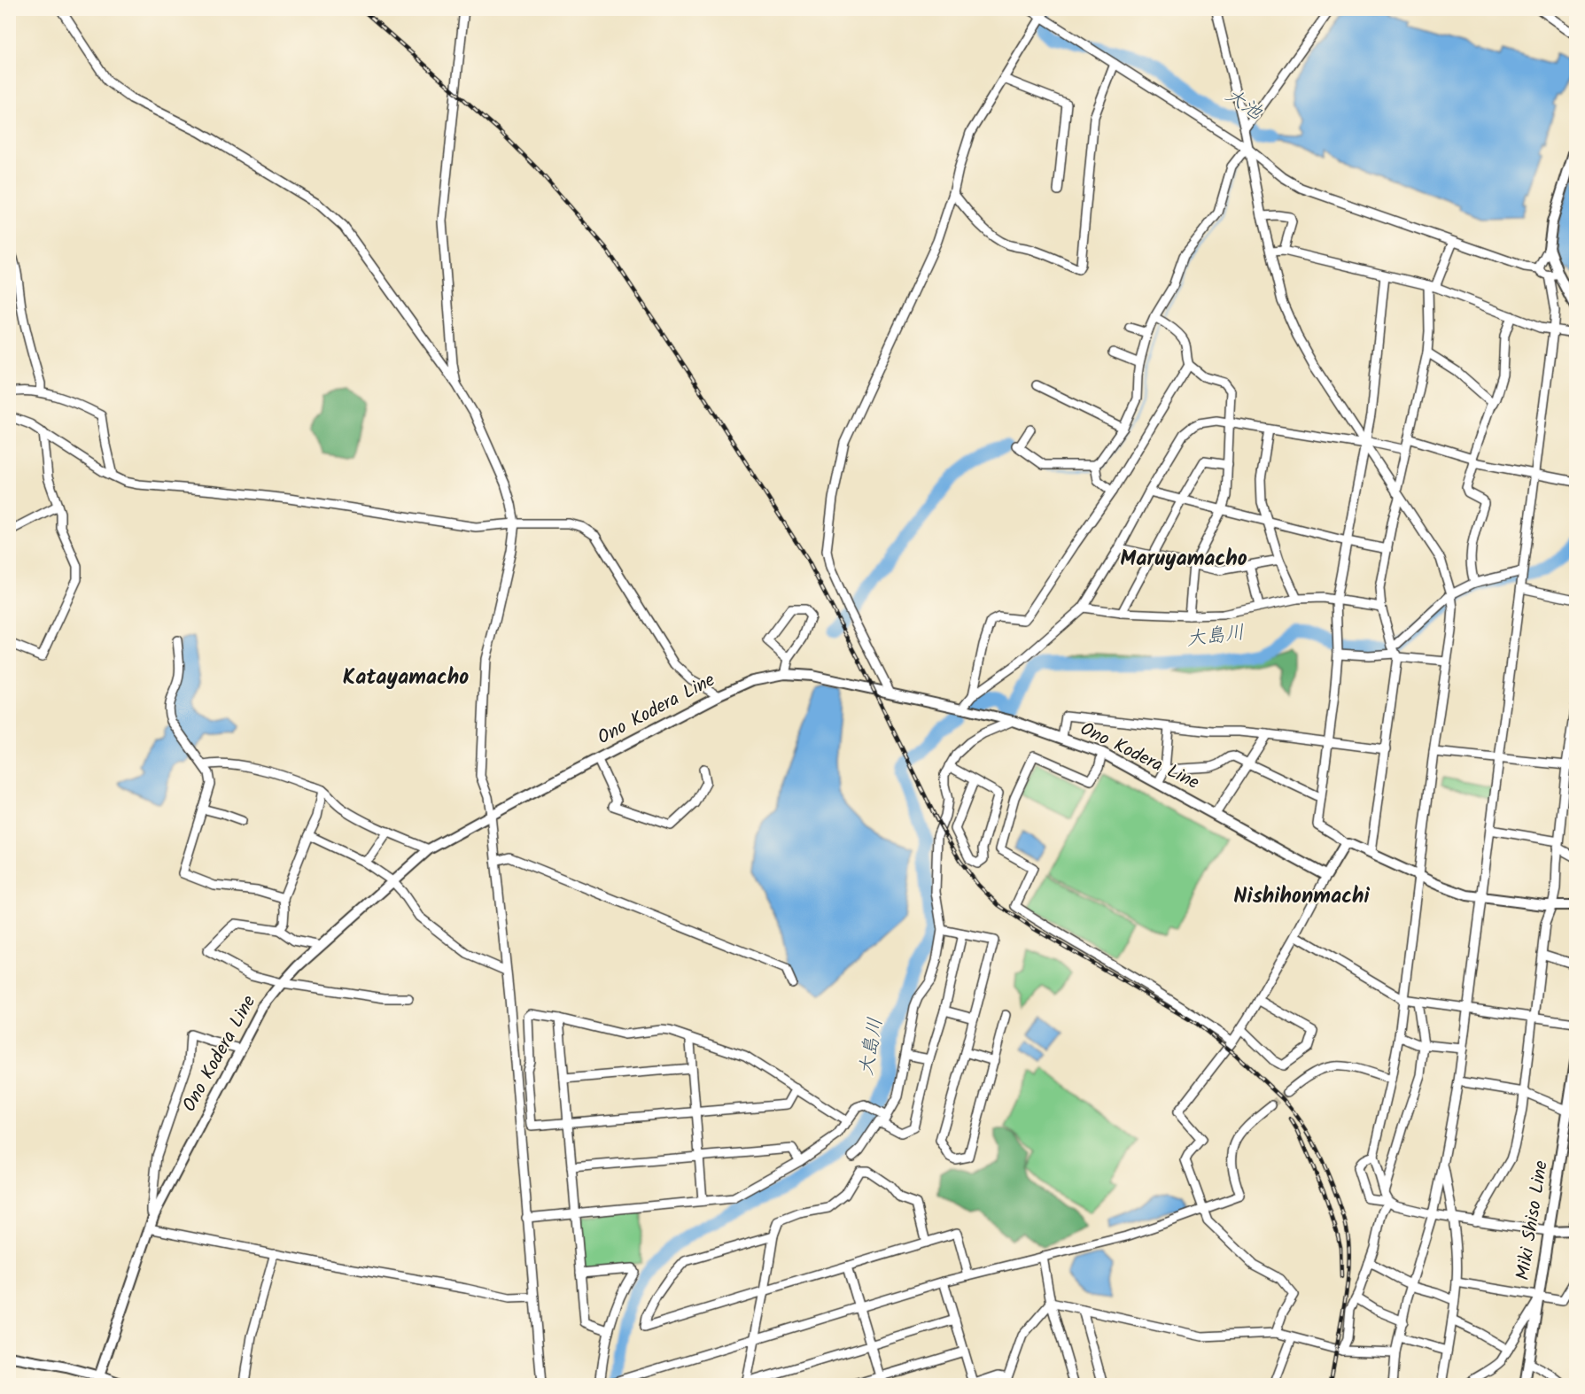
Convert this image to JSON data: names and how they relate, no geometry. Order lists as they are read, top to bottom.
{
  "streets": {
    "main road": ["Ono Kodera Line", "Miki Shiso Line"]
  },
  "districts": ["Maruyamacho", "Katayamacho", "Nishihonmachi"],
  "water": ["大池", "大島川"]
}
